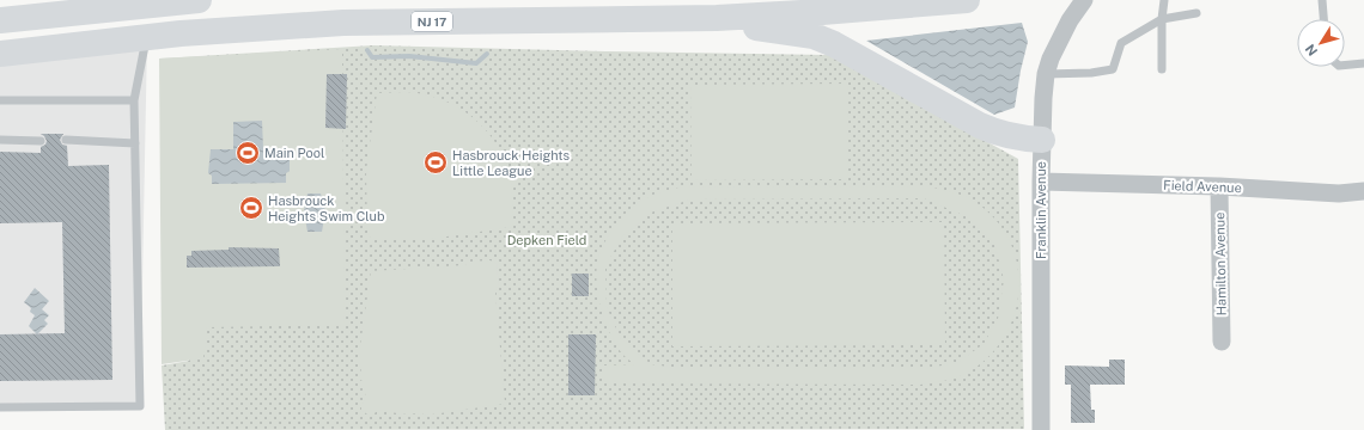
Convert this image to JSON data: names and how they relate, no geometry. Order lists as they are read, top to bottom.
{
  "streets": {
    "highway": ["NJ 17"],
    "street": ["Field Avenue", "Franklin Avenue", "Hamilton Avenue"]
  },
  "crossings": [
    ["Field Avenue", "Franklin Avenue"],
    ["Field Avenue", "Hamilton Avenue"]
  ],
  "parks": ["Depken Field"],
  "places": {
    "sports": ["Main Pool", "Hasbrouck Heights Little League", "Hasbrouck Heights Swim Club"]
  },
  "north": "bottom left"
}
